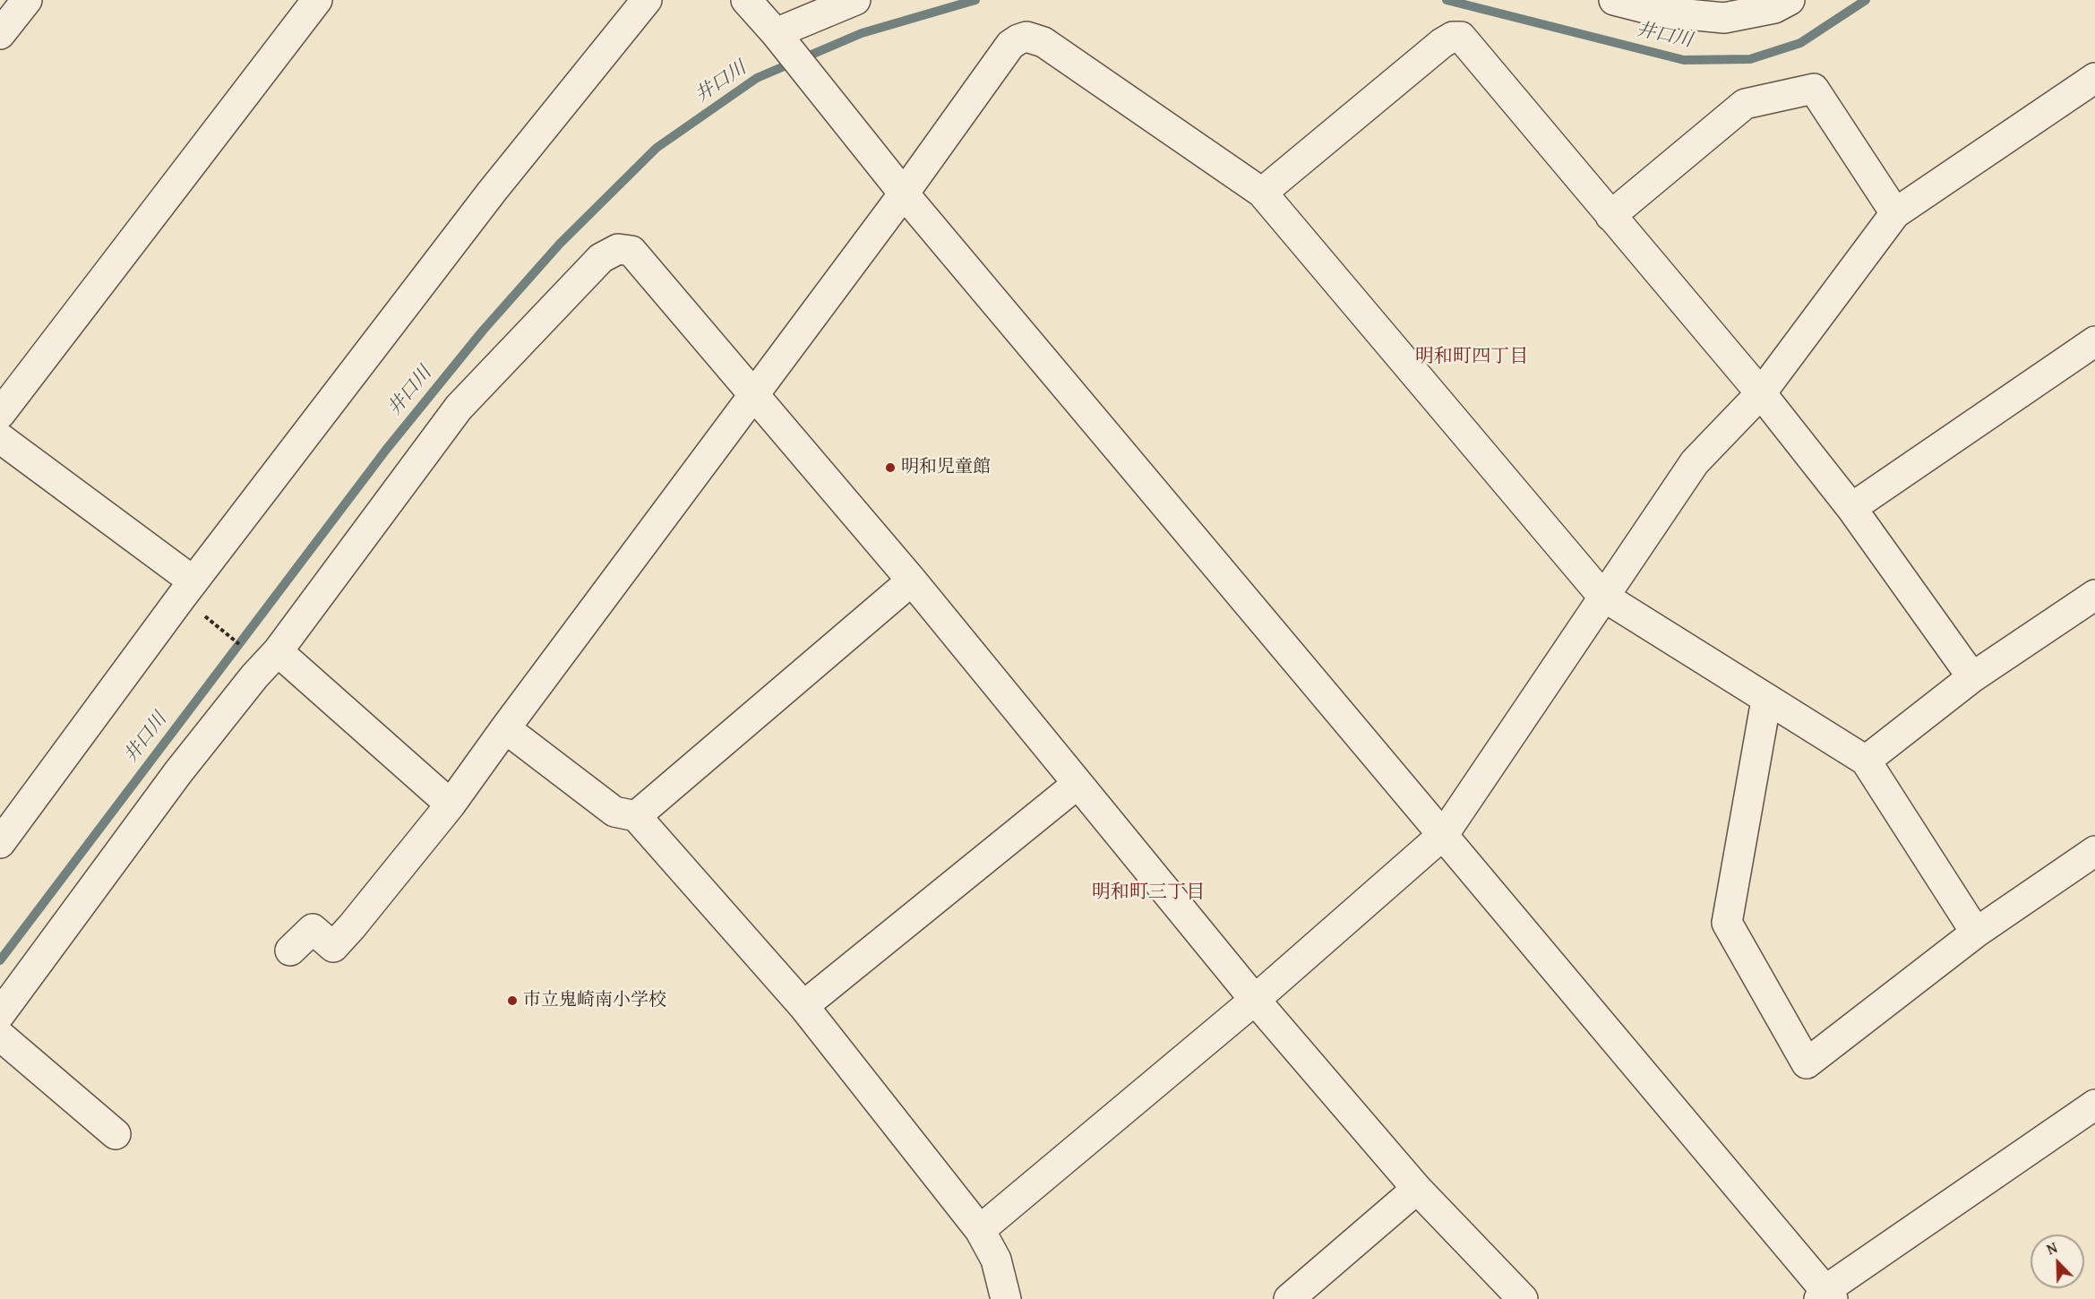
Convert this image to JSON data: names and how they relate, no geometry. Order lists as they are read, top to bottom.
{
  "districts": ["明和町四丁目", "明和町三丁目"],
  "water": ["井口川"],
  "places": ["明和児童館", "市立鬼崎南小学校"],
  "north": "top left"
}
